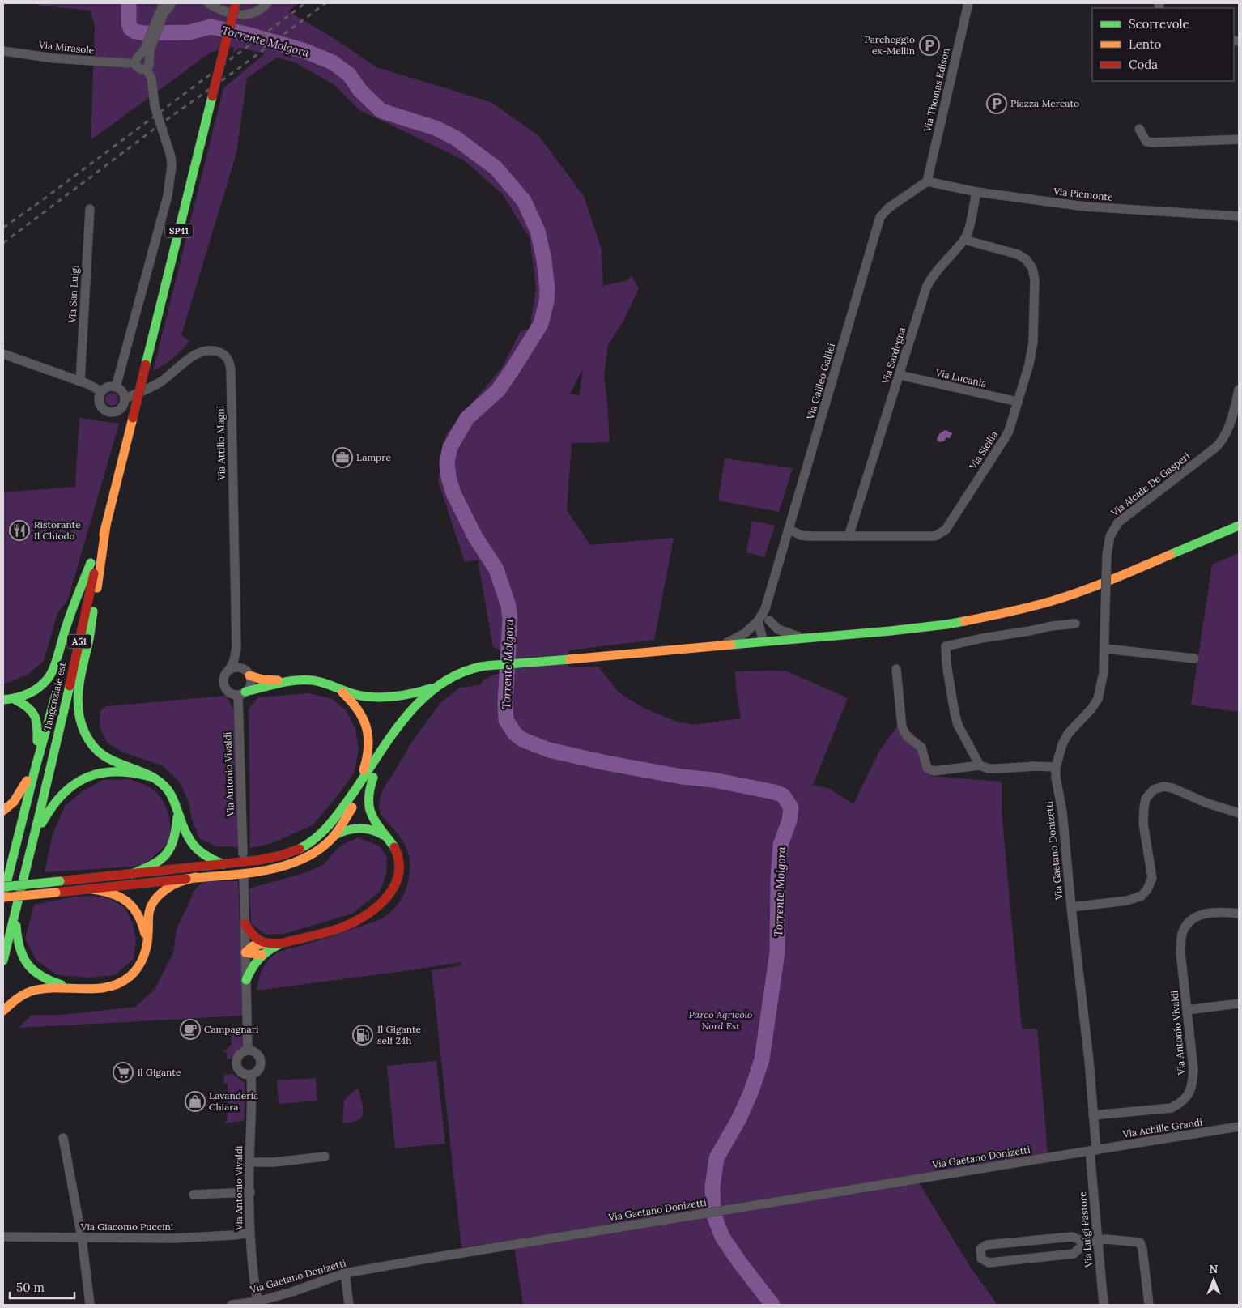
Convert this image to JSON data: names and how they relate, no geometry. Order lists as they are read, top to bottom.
{
  "streets": {
    "main road": ["SP41", "A51", "Tangenziale est"],
    "street": [
      "Via Mirasole",
      "Via Thomas Edison",
      "Via Piemonte",
      "Via San Luigi",
      "Via Sardegna",
      "Via Lucania",
      "Via Galileo Galilei",
      "Via Attilio Magni",
      "Via Sicilia",
      "Via Alcide De Gasperi",
      "Via Antonio Vivaldi",
      "Via Gaetano Donizetti",
      "Via Achille Grandi",
      "Via Giacomo Puccini",
      "Via Luigi Pastore"
    ]
  },
  "crossings": [
    ["Via Thomas Edison", "Via Piemonte"],
    ["Via Thomas Edison", "Via Galileo Galilei"],
    ["Via Piemonte", "Via Sardegna"],
    ["Via Piemonte", "Via Galileo Galilei"],
    ["SP41", "Tangenziale est"],
    ["Via Sardegna", "Via Lucania"],
    ["Via Sardegna", "Via Sicilia"],
    ["Via Lucania", "Via Sicilia"],
    ["Via Galileo Galilei", "Via Sicilia"],
    ["Via Attilio Magni", "Via Antonio Vivaldi"],
    ["Via Alcide De Gasperi", "Via Gaetano Donizetti"],
    ["Via Antonio Vivaldi", "Via Gaetano Donizetti"],
    ["Via Antonio Vivaldi", "Via Giacomo Puccini"],
    ["Via Gaetano Donizetti", "Via Achille Grandi"],
    ["Via Gaetano Donizetti", "Via Luigi Pastore"],
    ["Via Achille Grandi", "Via Luigi Pastore"]
  ],
  "water": ["Torrente Molgora"],
  "parks": ["Parco Agricolo Nord Est"],
  "places": {
    "parking": ["Parcheggio ex-Mellin", "Piazza Mercato"],
    "office": ["Lampre"],
    "restaurant": ["Ristorante Il Chiodo"],
    "cafe": ["Campagnari"],
    "fuel station": ["Il Gigante self 24h"],
    "supermarket": ["il Gigante"],
    "shop": ["Lavanderia Chiara"]
  },
  "legend": ["Scorrevole", "Lento", "Coda"],
  "scale_bar": "50 m",
  "north": "top"
}
